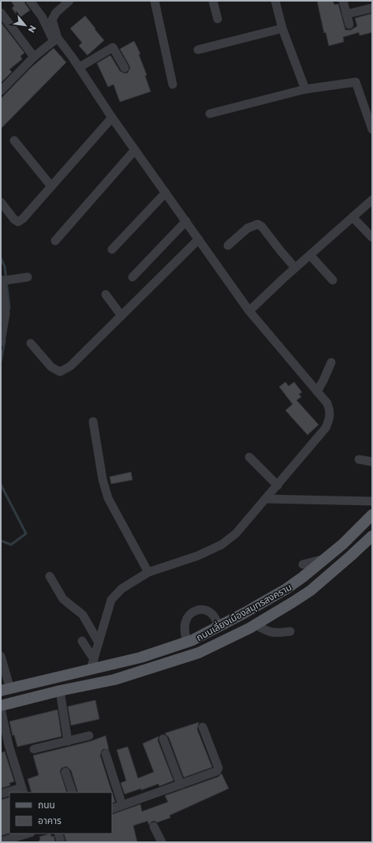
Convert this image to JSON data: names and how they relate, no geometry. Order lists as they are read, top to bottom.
{
  "streets": {
    "main road": ["ถนนเลี่ยงเมืองสมุทรสงคราม"]
  },
  "legend": ["ถนน", "อาคาร"],
  "north": "bottom right"
}
